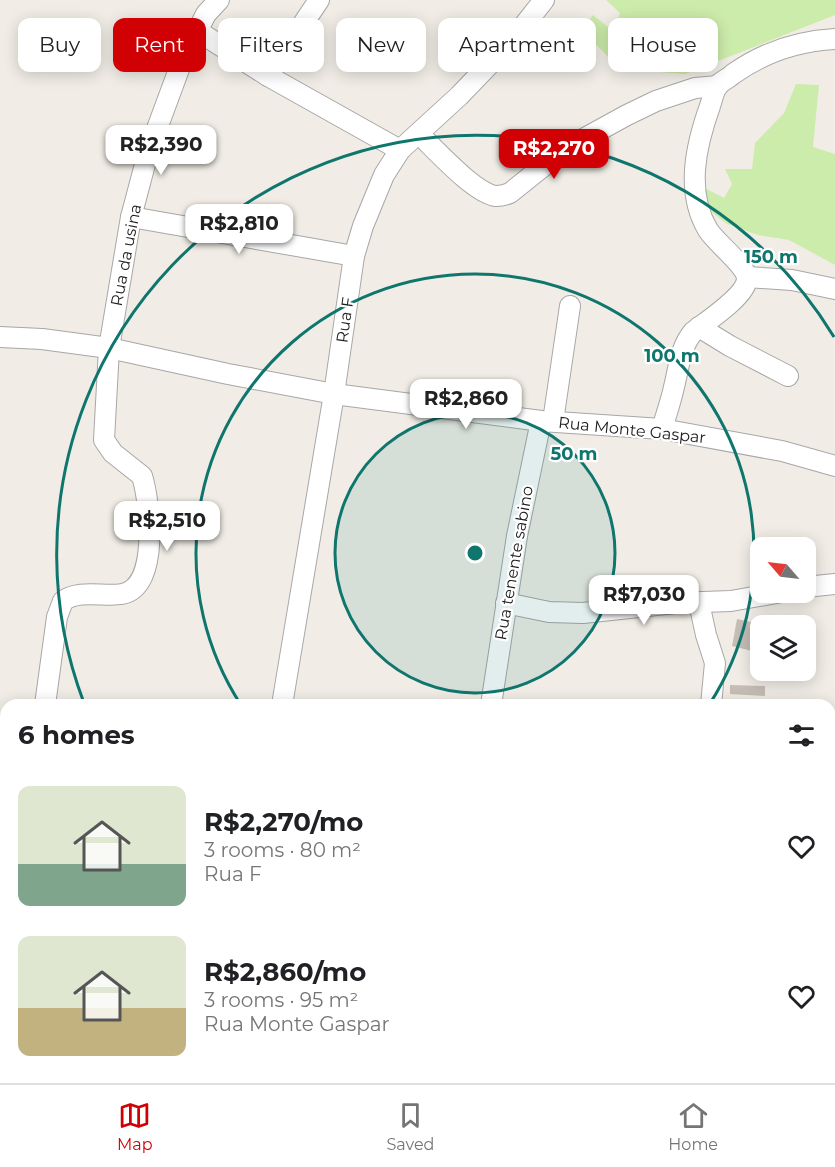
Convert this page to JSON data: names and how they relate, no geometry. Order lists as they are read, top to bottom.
{
  "streets": {
    "street": [
      "Rua da usina",
      "Rua F",
      "Rua Monte Gaspar",
      "Rua tenente sabino"
    ]
  },
  "crossings": [
    ["Rua da usina", "Rua Monte Gaspar"],
    ["Rua F", "Rua Monte Gaspar"],
    ["Rua Monte Gaspar", "Rua tenente sabino"]
  ],
  "north": "top left",
  "page": {
    "chip": [
      "Buy",
      "Rent",
      "Filters",
      "New",
      "Apartment",
      "House"
    ],
    "price": [
      "R$2,390",
      "R$2,270",
      "R$2,810",
      "R$2,860",
      "R$2,510",
      "R$7,030"
    ],
    "heading": "6 homes",
    "list": [
      {
        "name": "R$2,270/mo",
        "note": "3 rooms · 80 m² · Rua F"
      },
      {
        "name": "R$2,860/mo",
        "note": "3 rooms · 95 m² · Rua Monte Gaspar"
      }
    ],
    "tabs": ["Map", "Saved", "Home"]
  },
  "rings": ["150 m", "100 m", "50 m"]
}
